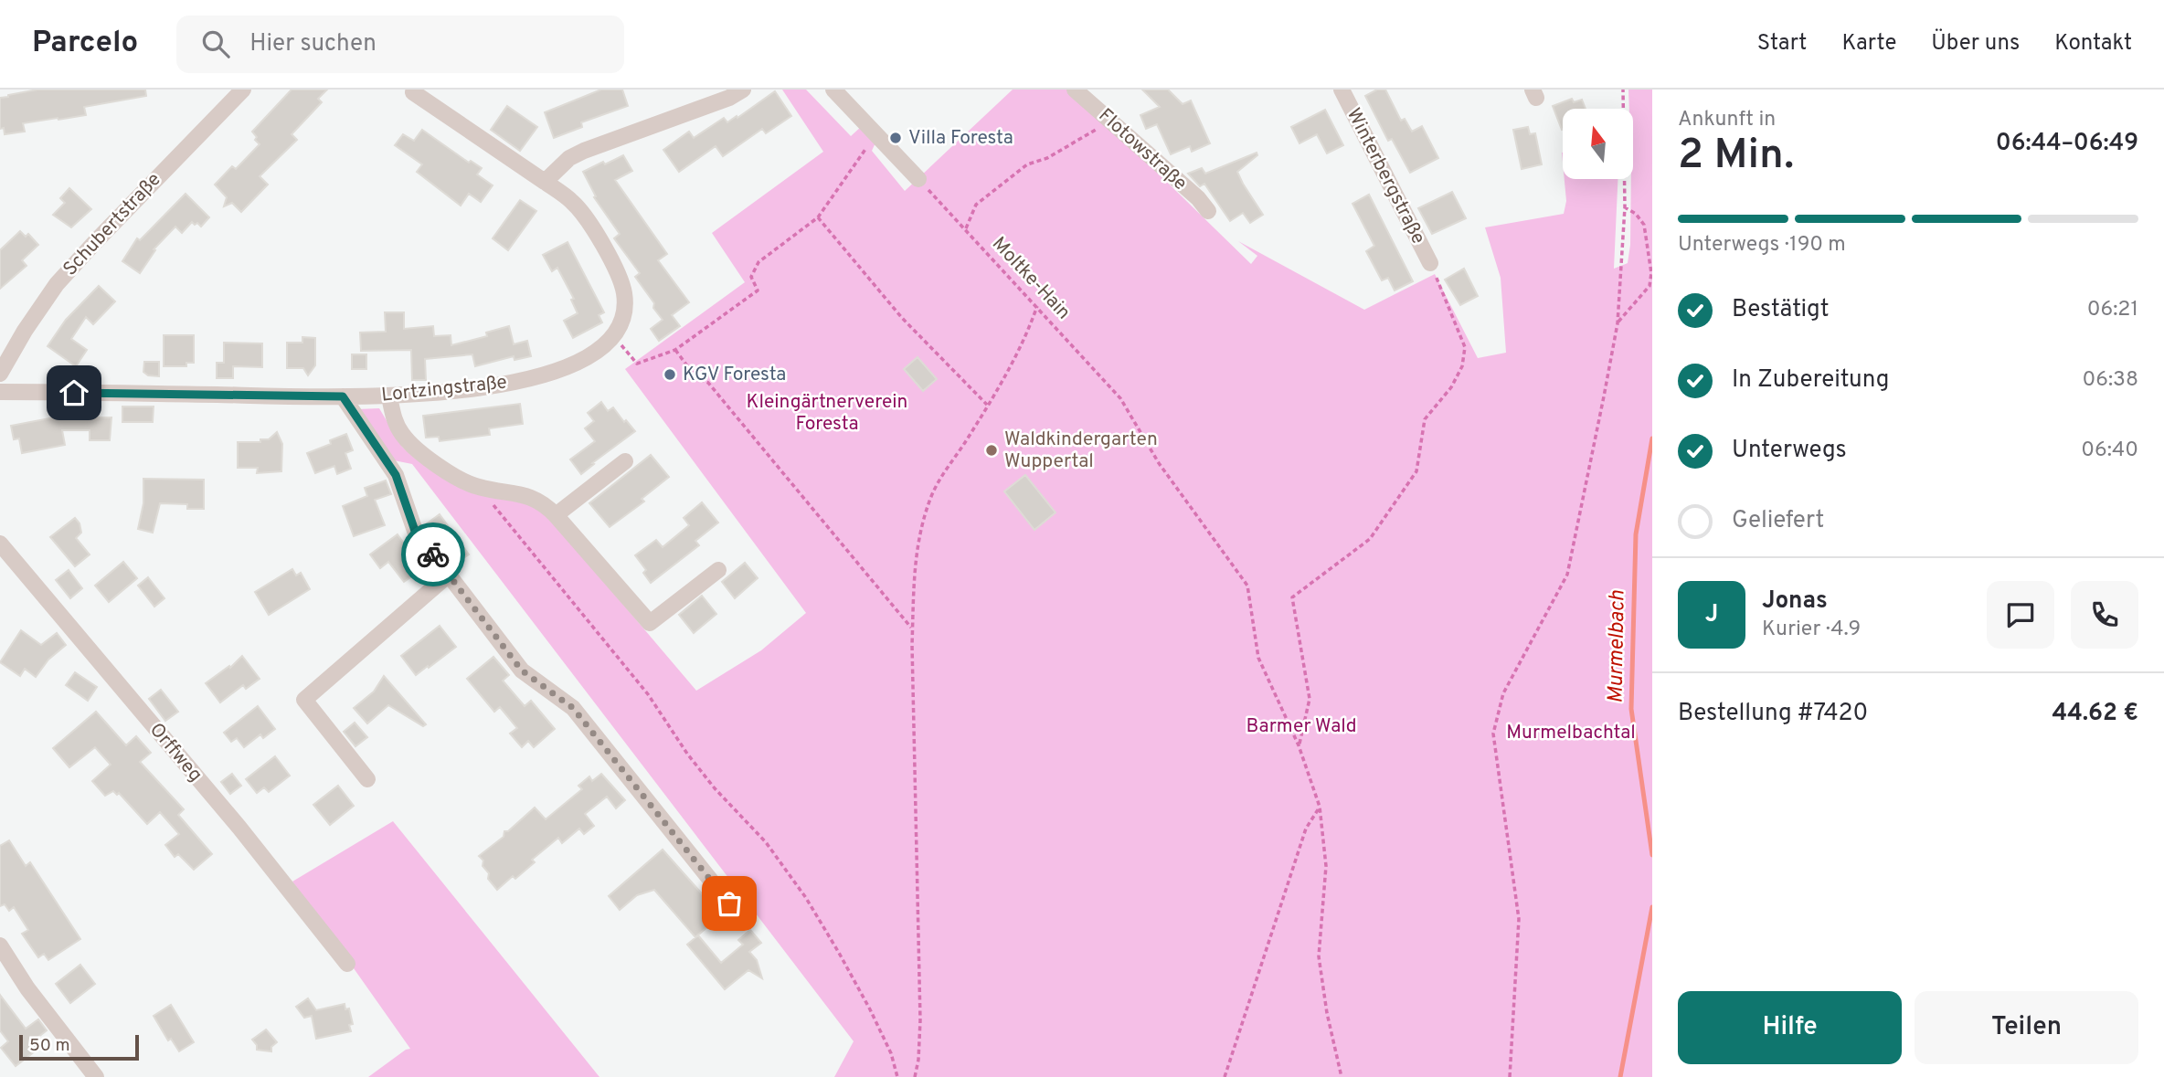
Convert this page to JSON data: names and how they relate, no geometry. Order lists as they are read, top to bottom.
{
  "streets": {
    "street": [
      "Flotowstraße",
      "Winterbergstraße",
      "Schubertstraße",
      "Lortzingstraße",
      "Orffweg"
    ],
    "path": ["Moltke-Hain"]
  },
  "water": ["Murmelbach"],
  "parks": ["Kleingärtnerverein Foresta", "Barmer Wald", "Murmelbachtal"],
  "places": ["Villa Foresta", "KGV Foresta", "Waldkindergarten Wuppertal"],
  "scale_bar": "50 m",
  "north": "top",
  "page": {
    "header": "Parcelo",
    "search": "Hier suchen",
    "nav": [
      "Start",
      "Karte",
      "Über uns",
      "Kontakt"
    ],
    "heading": ["2 Min.", "Ankunft in", "06:44–06:49"],
    "panel": [
      "Jonas",
      "Kurier · 4.9",
      "Bestellung #7420",
      "44.62 €"
    ],
    "bar": "Unterwegs · 190 m",
    "list": [
      ["Bestätigt", "06:21"],
      ["In Zubereitung", "06:38"],
      ["Unterwegs", "06:40"],
      "Geliefert"
    ],
    "round": "J",
    "buttons": ["Hilfe", "Teilen"],
    "scale": "50 m"
  }
}
